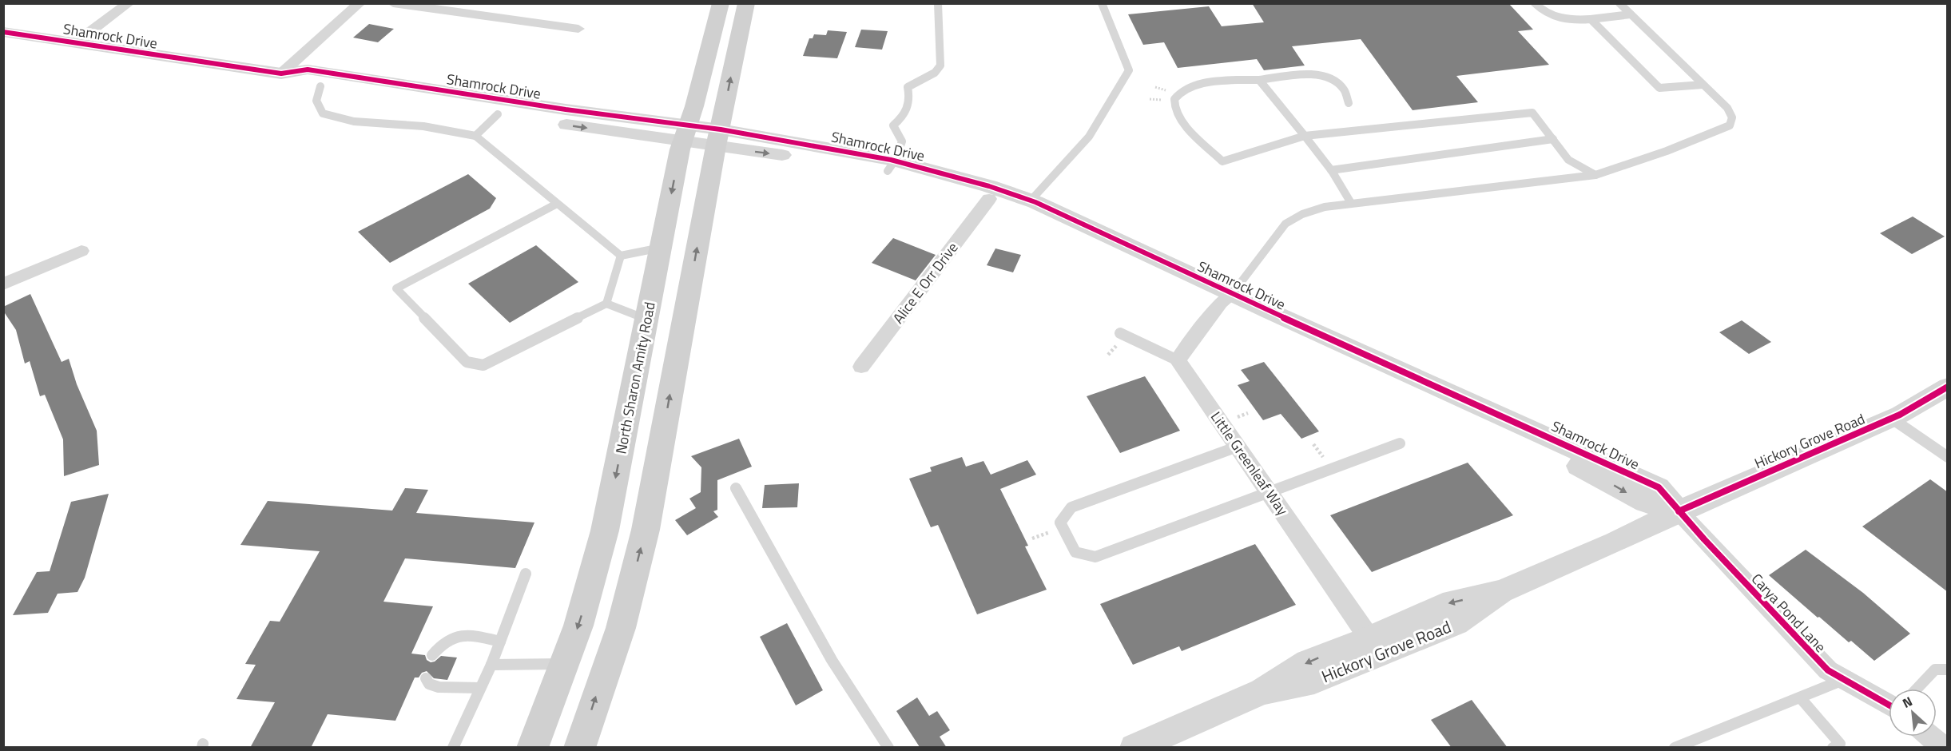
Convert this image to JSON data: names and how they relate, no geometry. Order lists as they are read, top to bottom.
{
  "streets": {
    "main road": ["North Sharon Amity Road"],
    "street": [
      "Shamrock Drive",
      "Alice E Orr Drive",
      "Hickory Grove Road",
      "Little Greenleaf Way",
      "Carya Pond Lane"
    ]
  },
  "crossings": [
    ["Shamrock Drive", "Alice E Orr Drive"],
    ["Shamrock Drive", "North Sharon Amity Road"],
    ["Shamrock Drive", "Hickory Grove Road"],
    ["Shamrock Drive", "Carya Pond Lane"],
    ["Hickory Grove Road", "Little Greenleaf Way"],
    ["Hickory Grove Road", "Carya Pond Lane"]
  ],
  "north": "top left"
}
